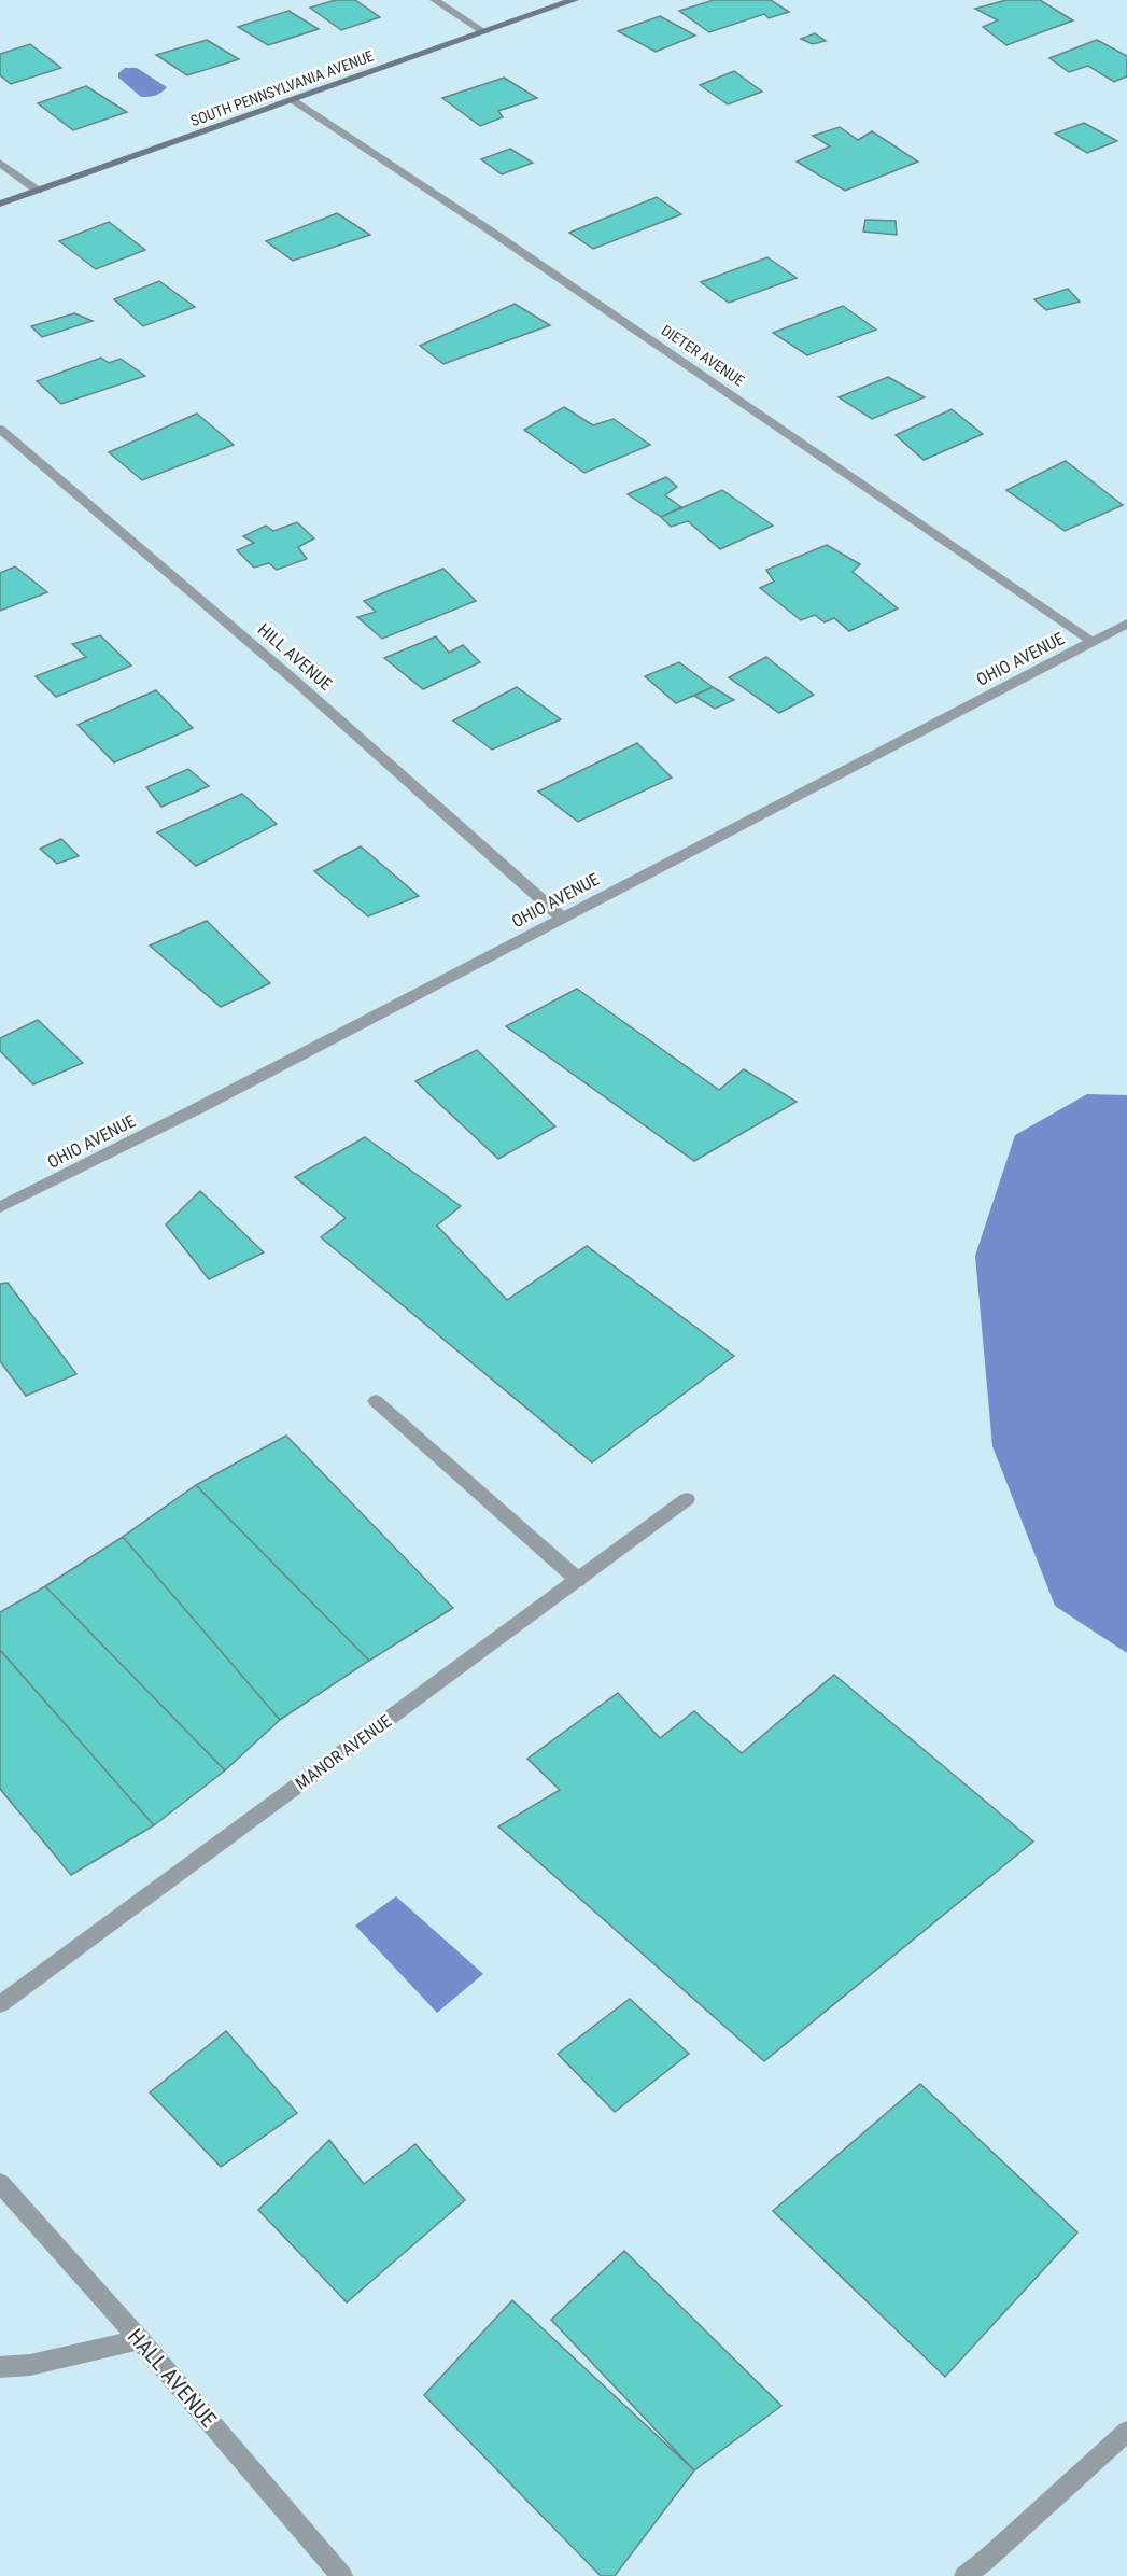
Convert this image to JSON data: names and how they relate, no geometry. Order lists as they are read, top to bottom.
{
  "streets": {
    "main road": ["SOUTH PENNSYLVANIA AVENUE"],
    "street": [
      "DIETER AVENUE",
      "HILL AVENUE",
      "OHIO AVENUE",
      "MANOR AVENUE",
      "HALL AVENUE"
    ]
  },
  "crossings": [
    ["SOUTH PENNSYLVANIA AVENUE", "DIETER AVENUE"],
    ["DIETER AVENUE", "OHIO AVENUE"],
    ["HILL AVENUE", "OHIO AVENUE"]
  ]
}
